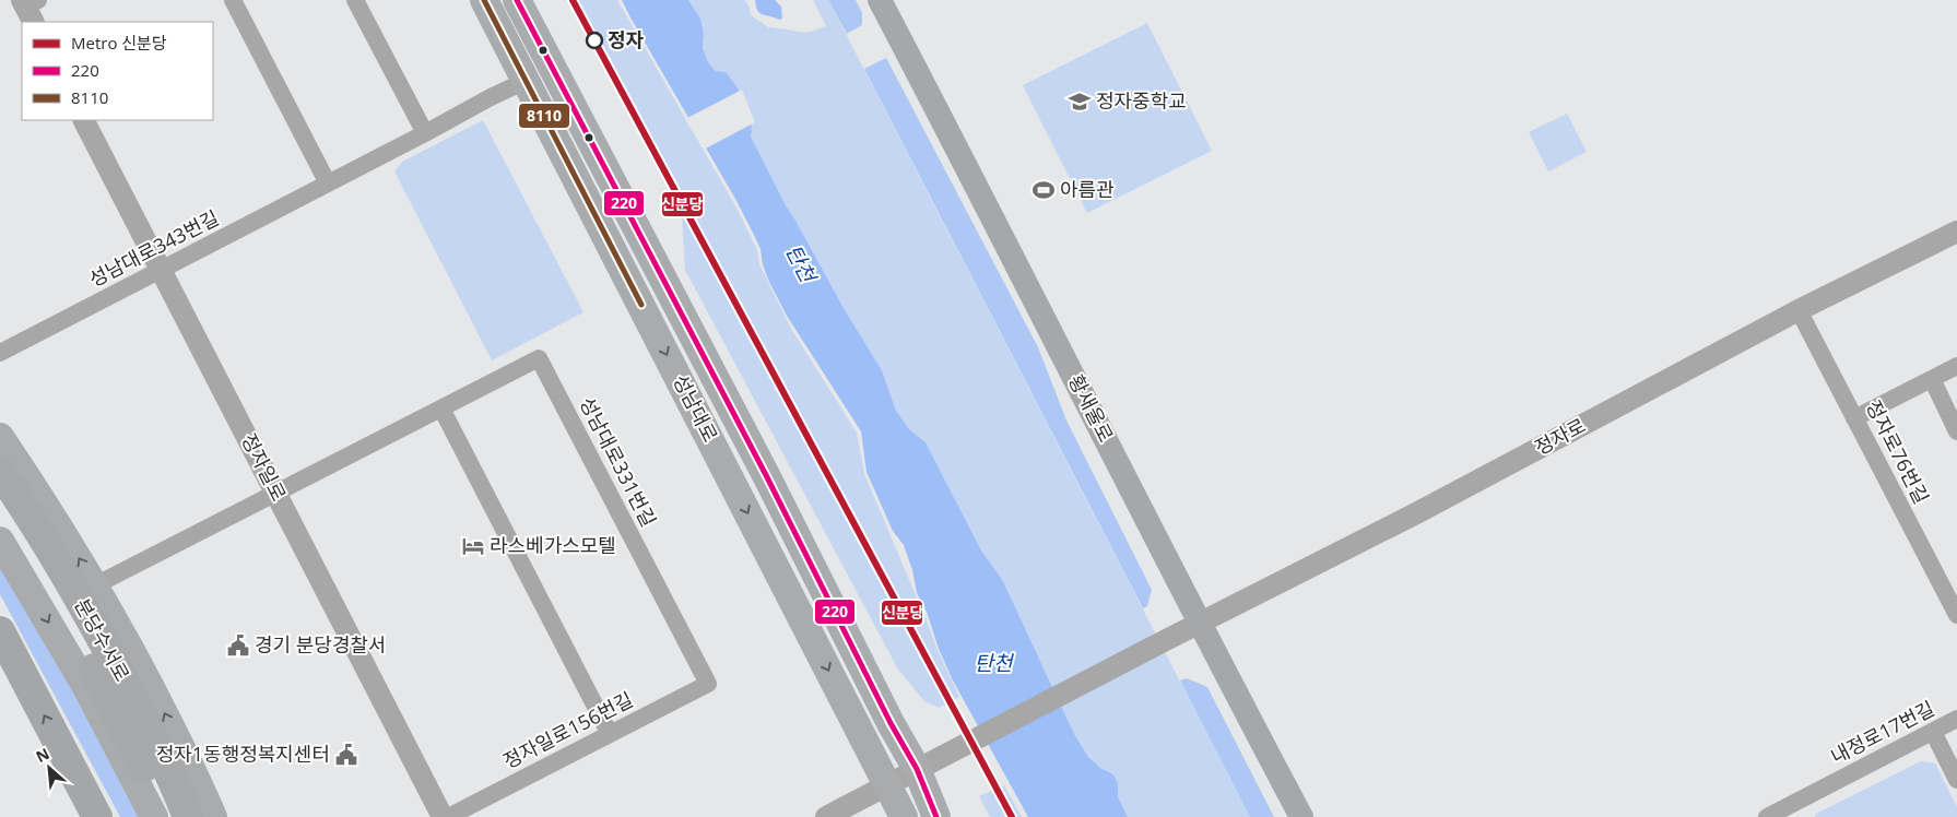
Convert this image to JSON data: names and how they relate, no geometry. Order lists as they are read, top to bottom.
{
  "streets": {
    "highway": ["분당수서로"],
    "main road": ["성남대로", "황새울로"],
    "street": [
      "성남대로343번길",
      "정자로",
      "정자로76번길",
      "성남대로331번길",
      "정자일로",
      "정자일로156번길",
      "내정로17번길"
    ]
  },
  "crossings": [
    ["성남대로343번길", "성남대로"],
    ["성남대로343번길", "정자일로"],
    ["성남대로", "정자로"],
    ["황새울로", "정자로"],
    ["정자로", "정자로76번길"],
    ["성남대로331번길", "정자일로"],
    ["성남대로331번길", "정자일로156번길"]
  ],
  "water": ["탄천"],
  "places": {
    "other": ["정자"],
    "school or university": ["정자중학교"],
    "sports": ["아름관"],
    "hotel": ["라스베가스모텔"],
    "public building": ["경기 분당경찰서", "정자1동행정복지센터"]
  },
  "lines": ["metro line 신분당", "transit line 220", "transit line 8110"],
  "legend": ["Metro 신분당", "220", "8110"],
  "north": "top left"
}
